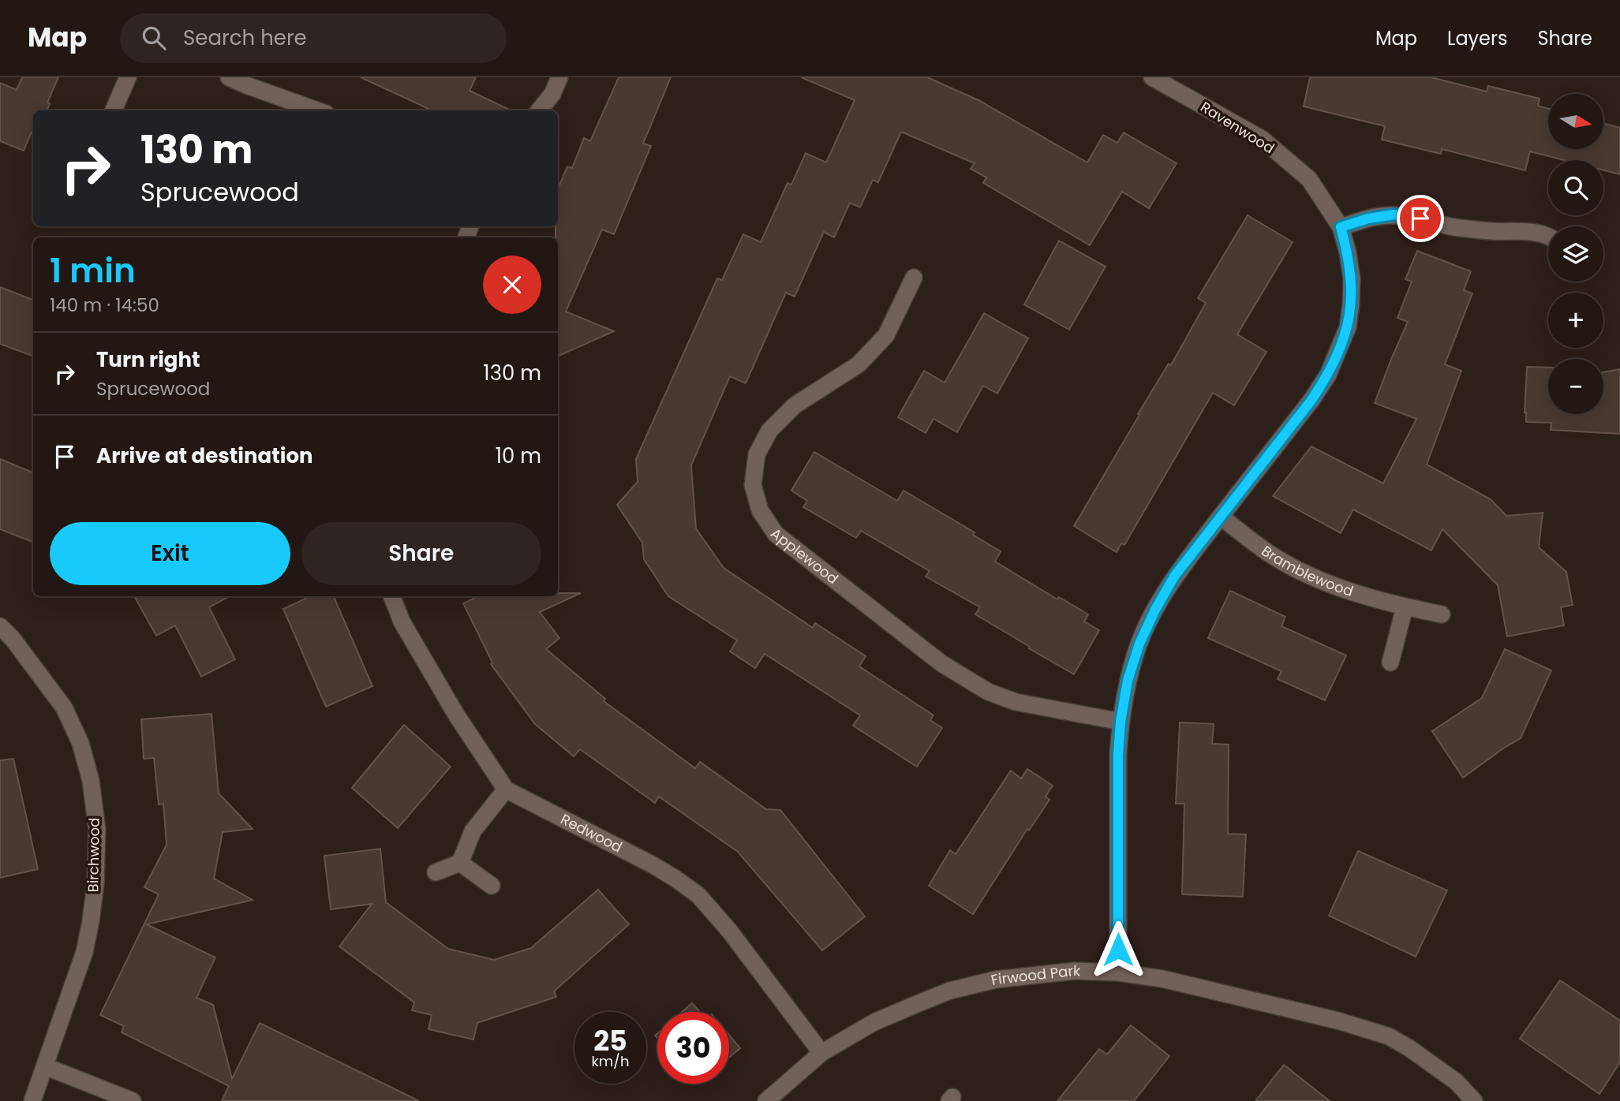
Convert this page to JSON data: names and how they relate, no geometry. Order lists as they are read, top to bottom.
{
  "streets": {
    "street": [
      "Ravenwood",
      "Applewood",
      "Bramblewood",
      "Redwood",
      "Birchwood",
      "Firwood Park"
    ]
  },
  "crossings": [
    ["Ravenwood", "Applewood"],
    ["Ravenwood", "Bramblewood"],
    ["Ravenwood", "Firwood Park"],
    ["Redwood", "Firwood Park"]
  ],
  "north": "right",
  "page": {
    "header": "Map",
    "search": "Search here",
    "nav": ["Map", "Layers", "Share"],
    "map_buttons": ["+", "−"],
    "turn": ["130 m", "Sprucewood"],
    "heading": ["1 min", "140 m · 14:50"],
    "list": [
      {
        "name": "Turn right",
        "note": "Sprucewood",
        "value": "130 m"
      },
      {
        "name": "Arrive at destination",
        "value": "10 m"
      }
    ],
    "buttons": ["Exit", "Share"],
    "speed": "25 km/h",
    "limit": "30"
  }
}
